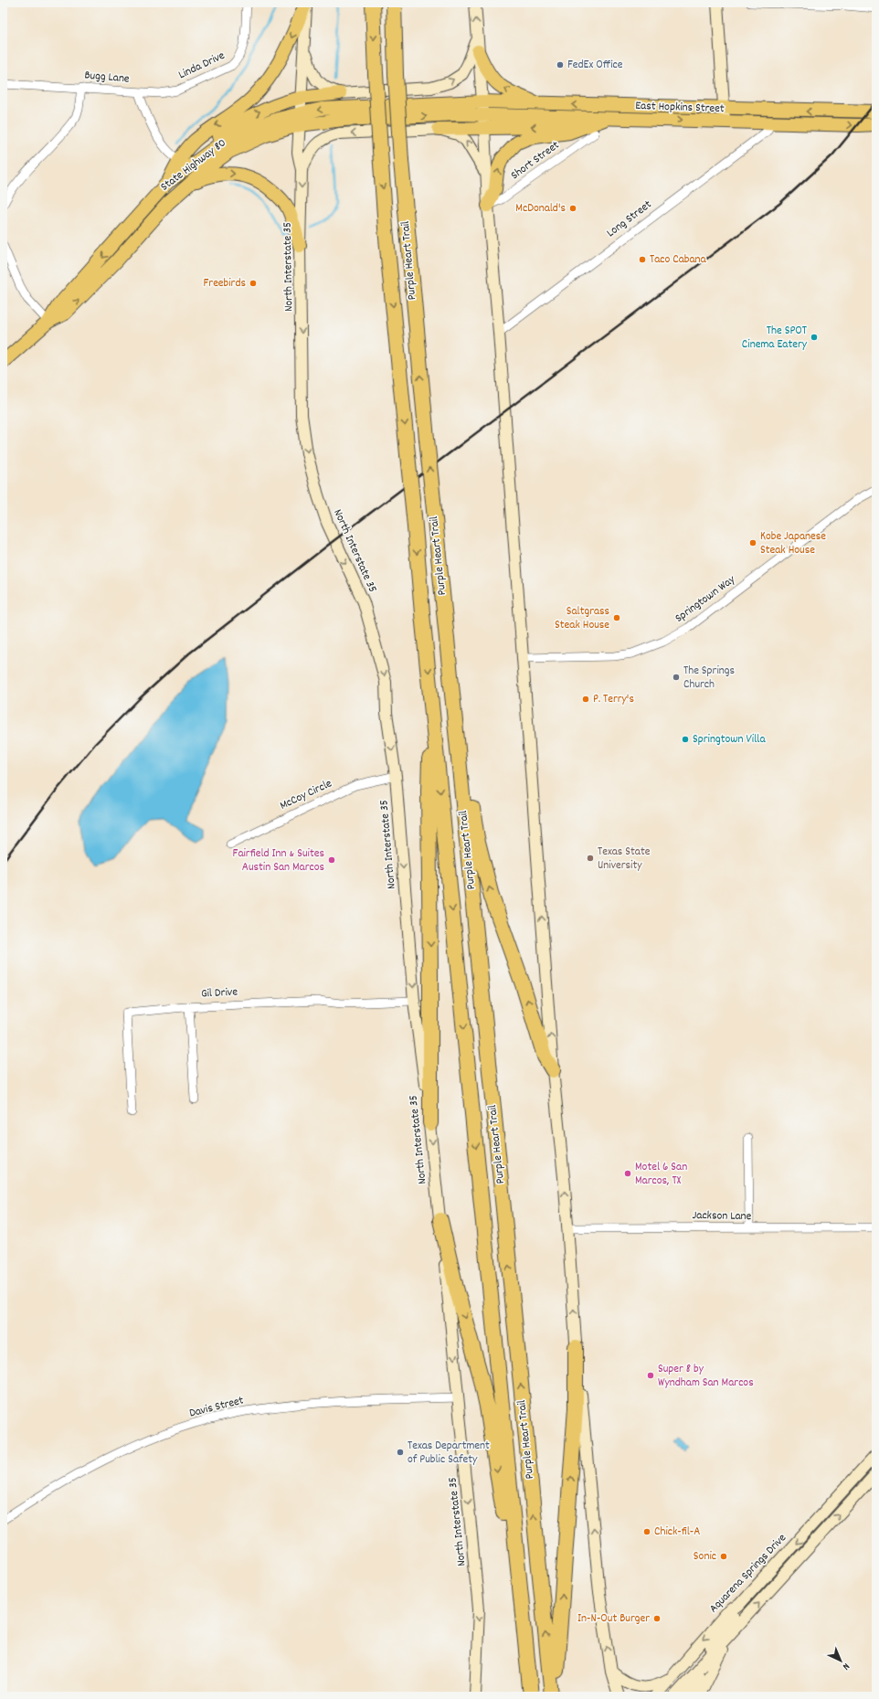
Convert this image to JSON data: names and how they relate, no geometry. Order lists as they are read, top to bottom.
{
  "streets": {
    "highway": ["Purple Heart Trail"],
    "main road": [
      "East Hopkins Street",
      "State Highway 80",
      "North Interstate 35",
      "Aquarena Springs Drive"
    ],
    "street": [
      "Linda Drive",
      "Bugg Lane",
      "Short Street",
      "Long Street",
      "Springtown Way",
      "McCoy Circle",
      "Gil Drive",
      "Jackson Lane",
      "Davis Street"
    ]
  },
  "crossings": [
    ["Linda Drive", "Bugg Lane"],
    ["Bugg Lane", "State Highway 80"],
    ["East Hopkins Street", "State Highway 80"],
    ["East Hopkins Street", "Long Street"],
    ["State Highway 80", "North Interstate 35"],
    ["North Interstate 35", "McCoy Circle"],
    ["North Interstate 35", "Gil Drive"],
    ["North Interstate 35", "Davis Street"]
  ],
  "one_way": ["North Interstate 35"],
  "places": [
    "FedEx Office",
    "McDonald's",
    "Taco Cabana",
    "Freebirds",
    "The SPOT Cinema Eatery",
    "Kobe Japanese Steak House",
    "Saltgrass Steak House",
    "The Springs Church",
    "P. Terry's",
    "Springtown Villa",
    "Texas State University",
    "Fairfield Inn & Suites Austin San Marcos",
    "Motel 6 San Marcos, TX",
    "Super 8 by Wyndham San Marcos",
    "Texas Department of Public Safety",
    "Chick-fil-A",
    "Sonic",
    "In-N-Out Burger"
  ],
  "north": "bottom right"
}
